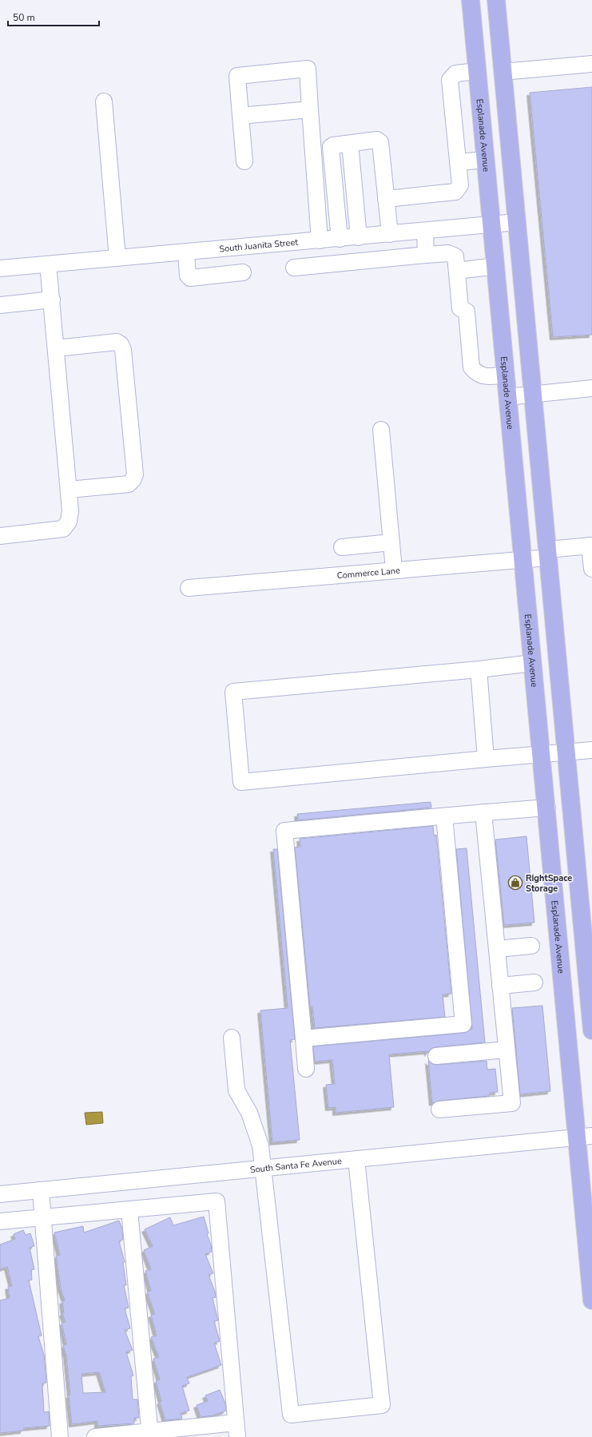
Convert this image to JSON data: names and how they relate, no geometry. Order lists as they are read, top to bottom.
{
  "streets": {
    "main road": ["Esplanade Avenue"],
    "street": ["South Juanita Street", "Commerce Lane", "South Santa Fe Avenue"]
  },
  "crossings": [
    ["Esplanade Avenue", "South Juanita Street"],
    ["Esplanade Avenue", "Commerce Lane"],
    ["Esplanade Avenue", "South Santa Fe Avenue"]
  ],
  "places": {
    "shop": ["RightSpace Storage"]
  },
  "scale_bar": "50 m"
}
